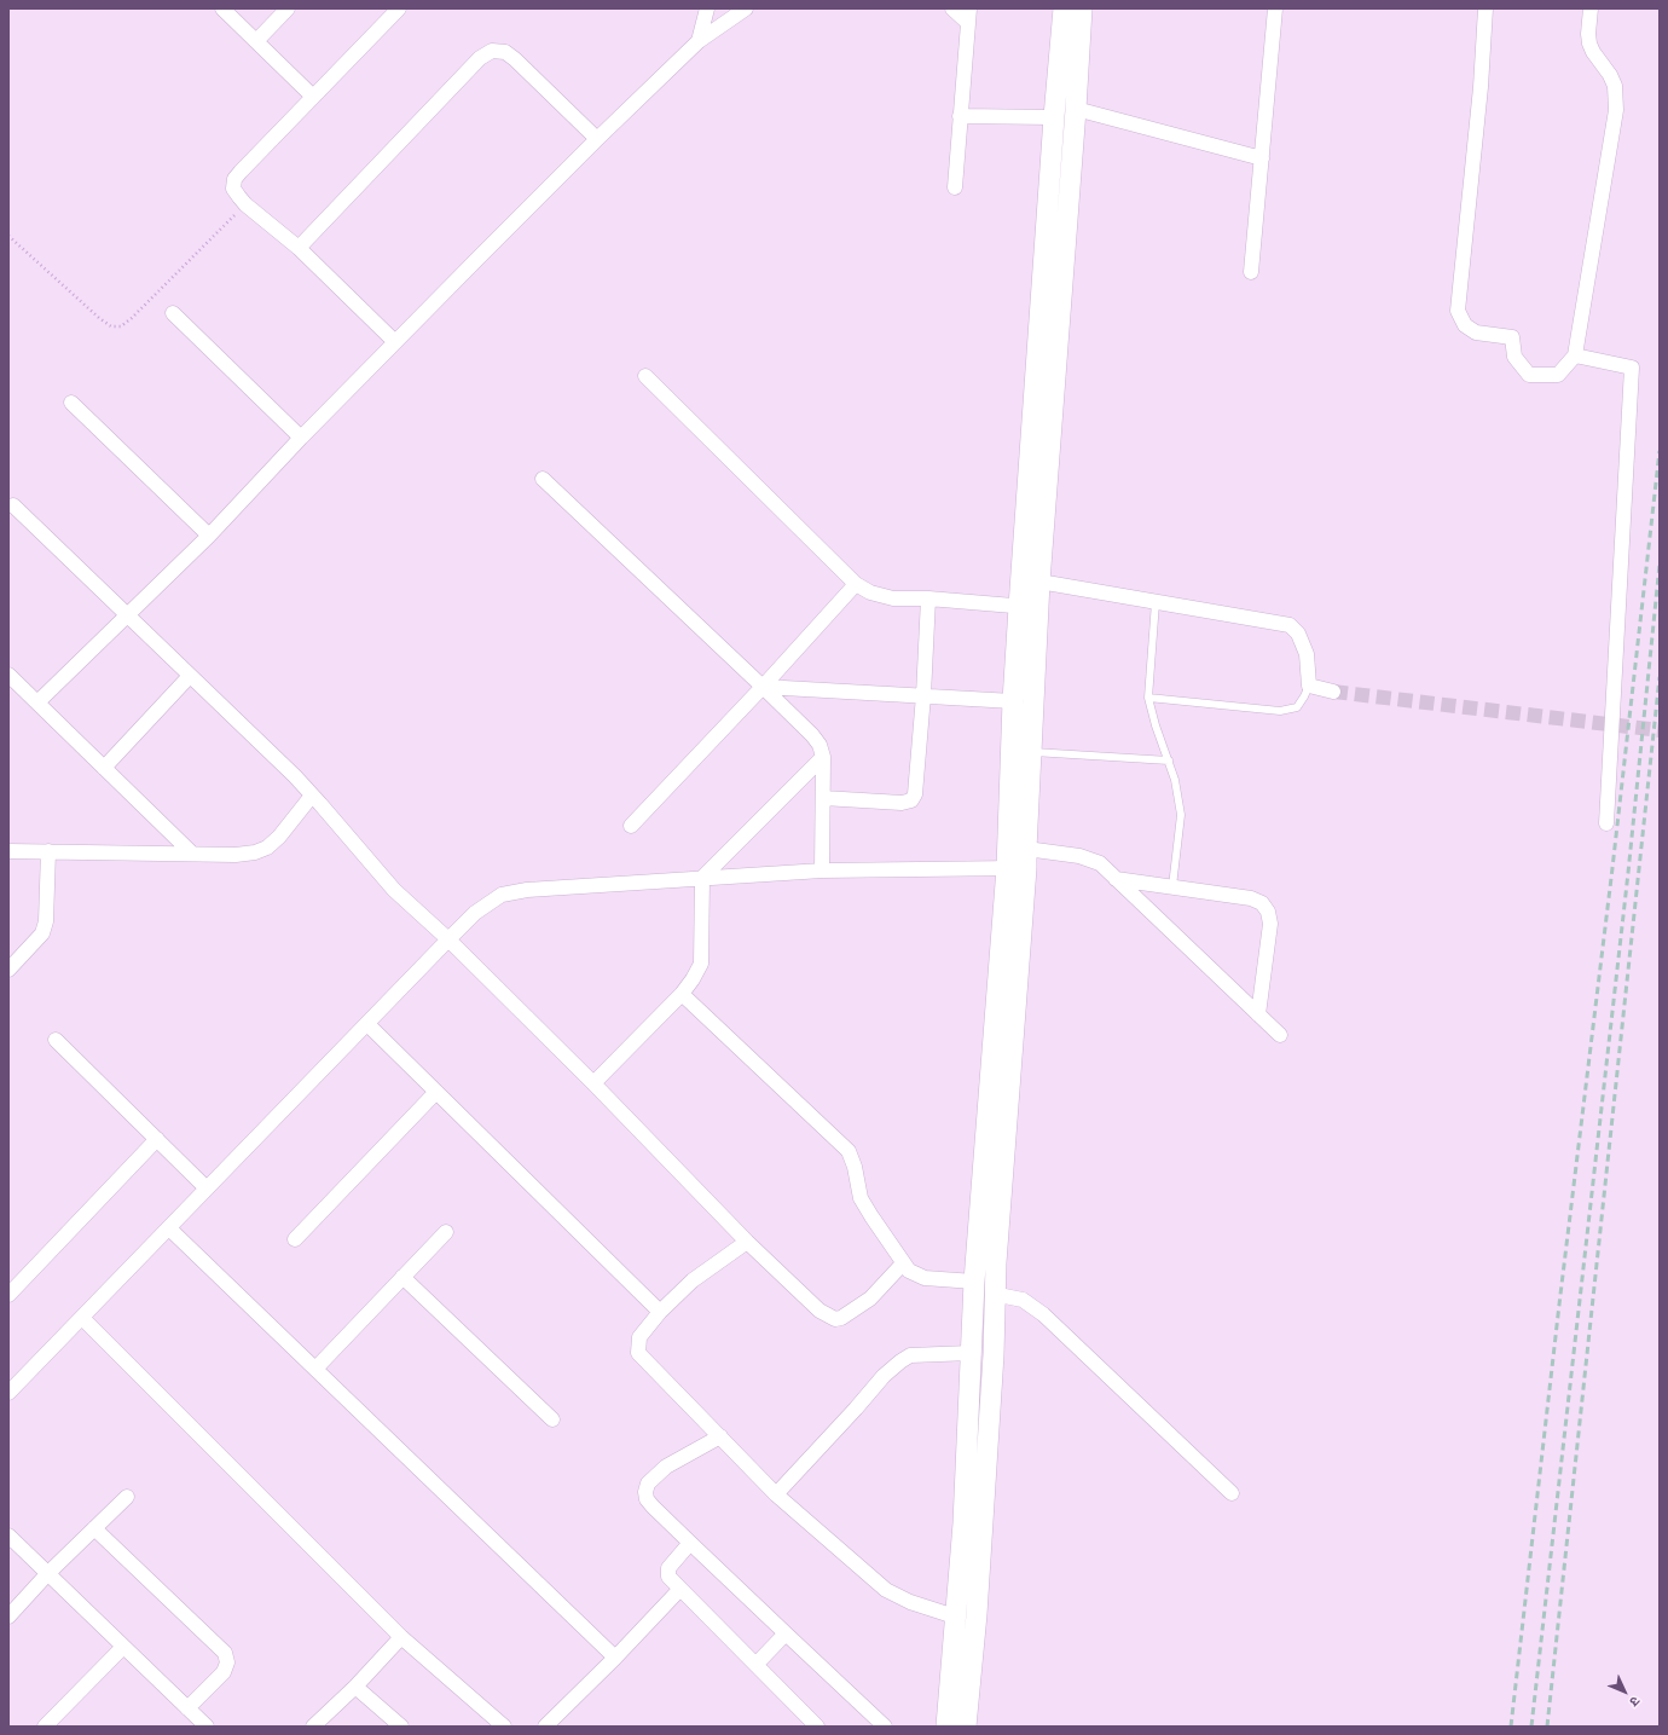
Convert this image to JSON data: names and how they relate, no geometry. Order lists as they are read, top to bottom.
{
  "north": "bottom right"
}
